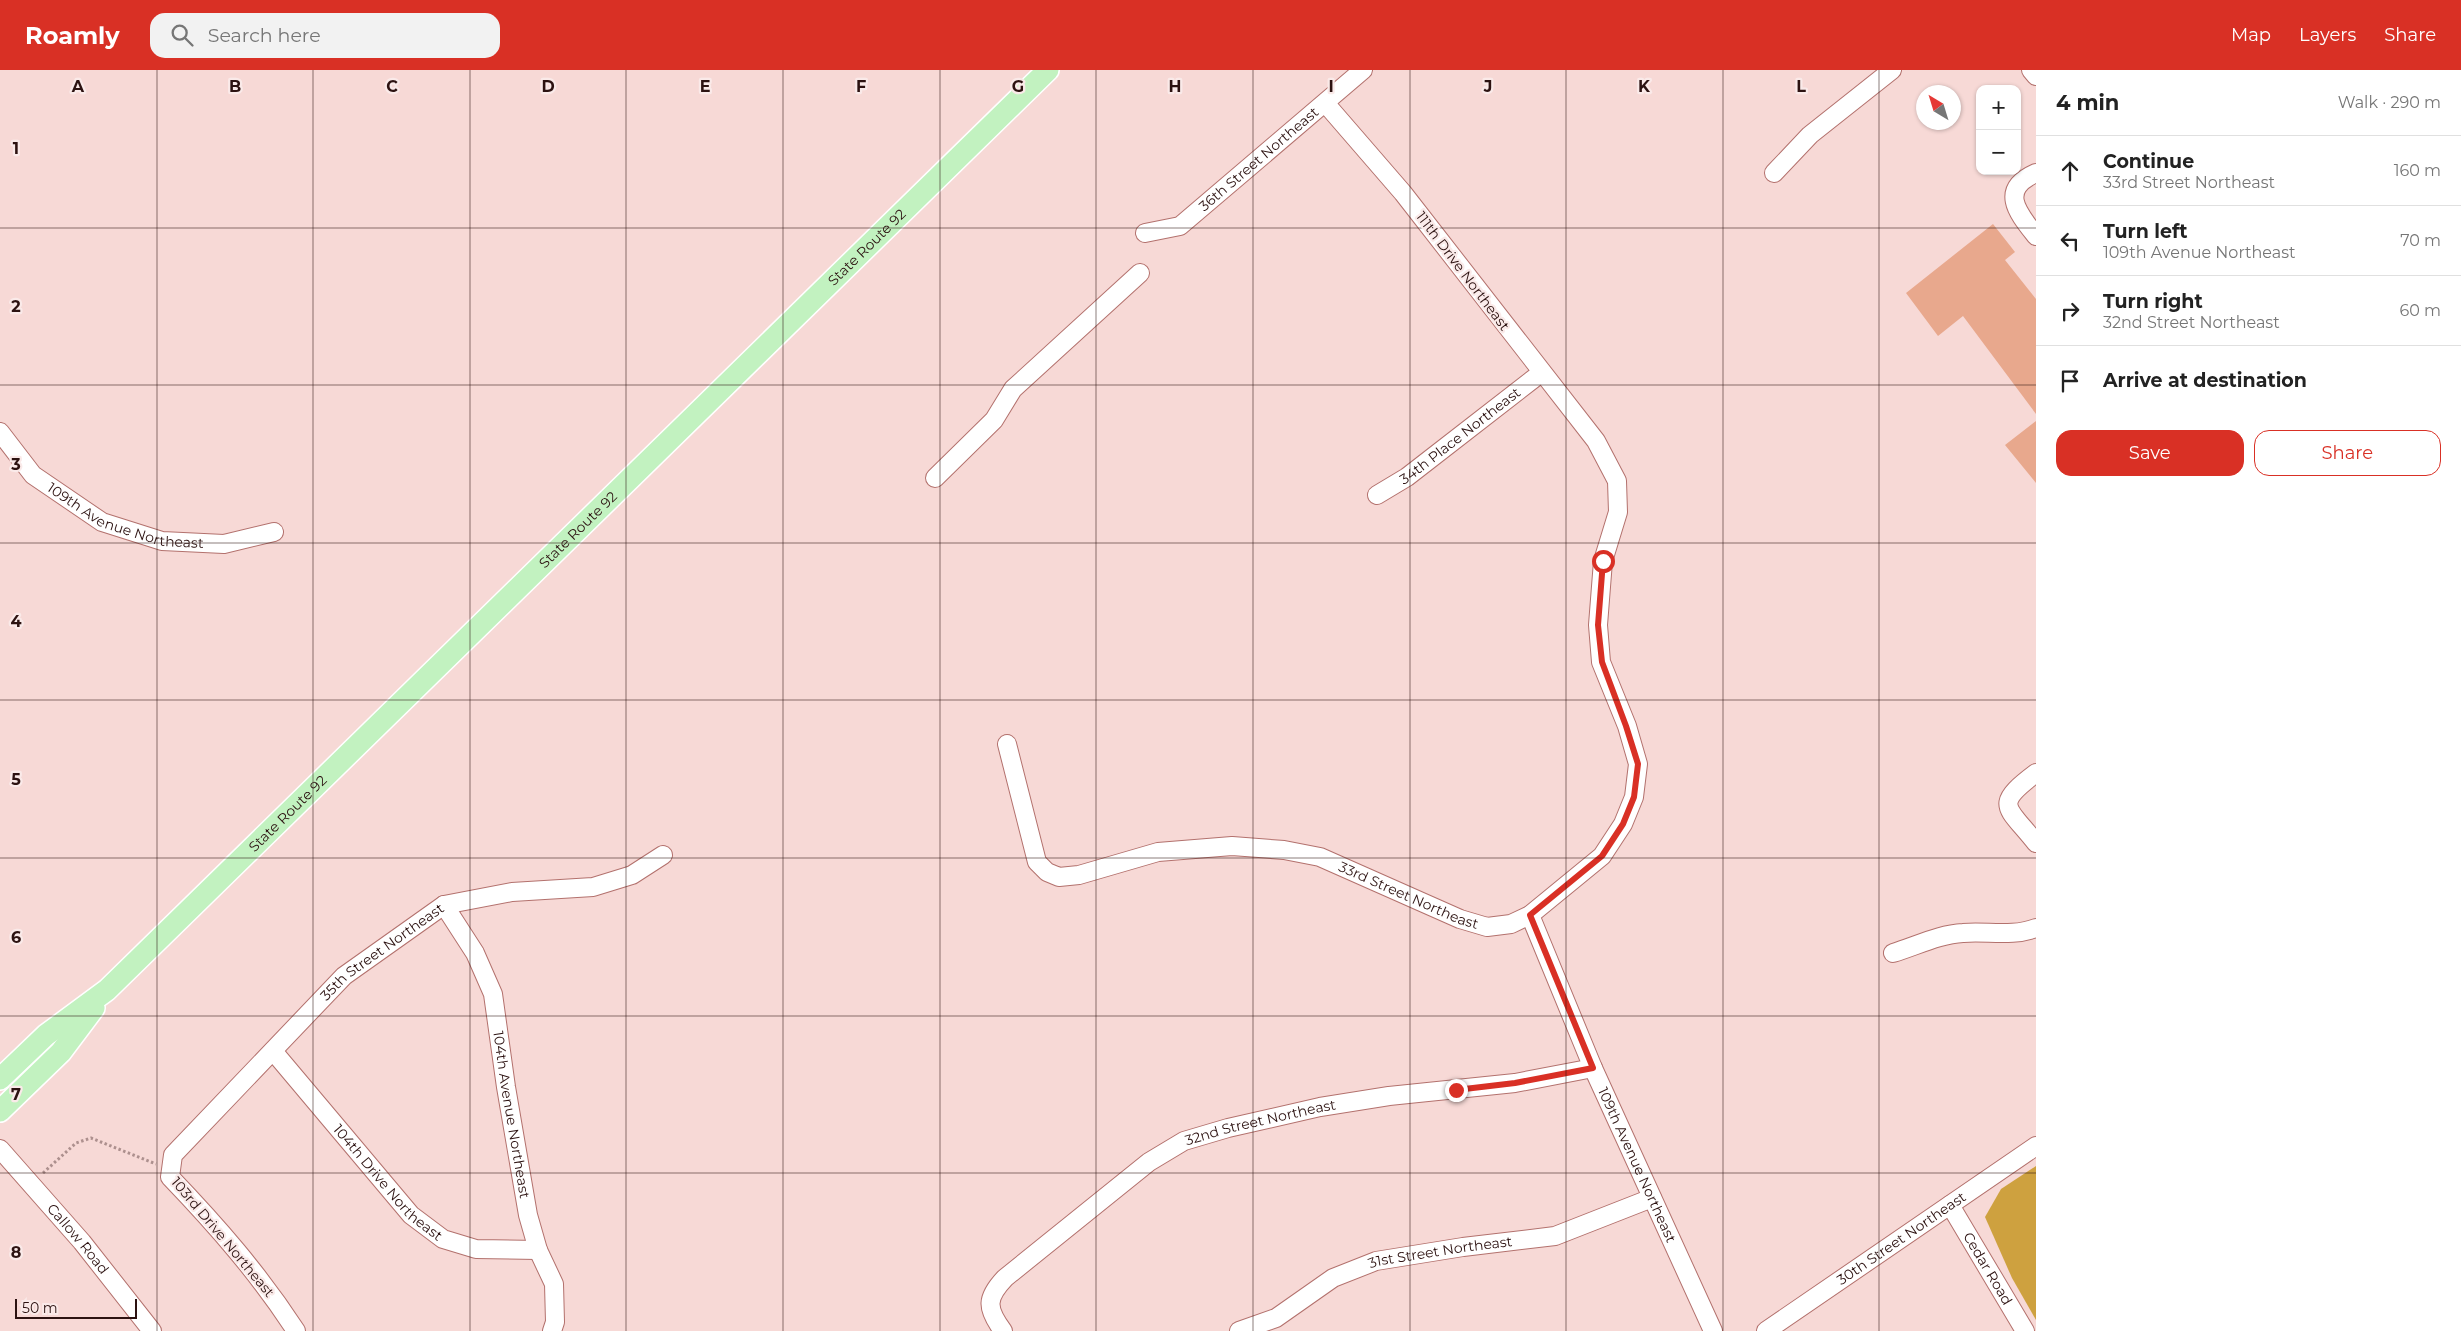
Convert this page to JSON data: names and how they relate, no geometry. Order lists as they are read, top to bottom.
{
  "streets": {
    "main road": ["State Route 92"],
    "street": [
      "36th Street Northeast",
      "111th Drive Northeast",
      "34th Place Northeast",
      "109th Avenue Northeast",
      "33rd Street Northeast",
      "35th Street Northeast",
      "104th Avenue Northeast",
      "32nd Street Northeast",
      "104th Drive Northeast",
      "103rd Drive Northeast",
      "30th Street Northeast",
      "Callow Road",
      "31st Street Northeast",
      "Cedar Road"
    ]
  },
  "crossings": [
    ["36th Street Northeast", "111th Drive Northeast"],
    ["111th Drive Northeast", "34th Place Northeast"],
    ["111th Drive Northeast", "33rd Street Northeast"],
    ["109th Avenue Northeast", "33rd Street Northeast"],
    ["109th Avenue Northeast", "32nd Street Northeast"],
    ["109th Avenue Northeast", "31st Street Northeast"],
    ["35th Street Northeast", "104th Avenue Northeast"],
    ["35th Street Northeast", "104th Drive Northeast"],
    ["35th Street Northeast", "103rd Drive Northeast"],
    ["104th Avenue Northeast", "104th Drive Northeast"],
    ["30th Street Northeast", "Cedar Road"]
  ],
  "scale_bar": "50 m",
  "north": "top left",
  "page": {
    "header": "Roamly",
    "search": "Search here",
    "nav": ["Map", "Layers", "Share"],
    "heading": ["4 min", "Walk · 290 m"],
    "map_buttons": ["+", "−"],
    "list": [
      ["Continue", "33rd Street Northeast", "160 m"],
      ["Turn left", "109th Avenue Northeast", "70 m"],
      ["Turn right", "32nd Street Northeast", "60 m"],
      "Arrive at destination"
    ],
    "buttons": ["Save", "Share"],
    "scale": "50 m"
  },
  "grid": {
    "columns": [
      "A",
      "B",
      "C",
      "D",
      "E",
      "F",
      "G",
      "H",
      "I",
      "J",
      "K",
      "L"
    ],
    "rows": [
      "1",
      "2",
      "3",
      "4",
      "5",
      "6",
      "7",
      "8"
    ]
  }
}
